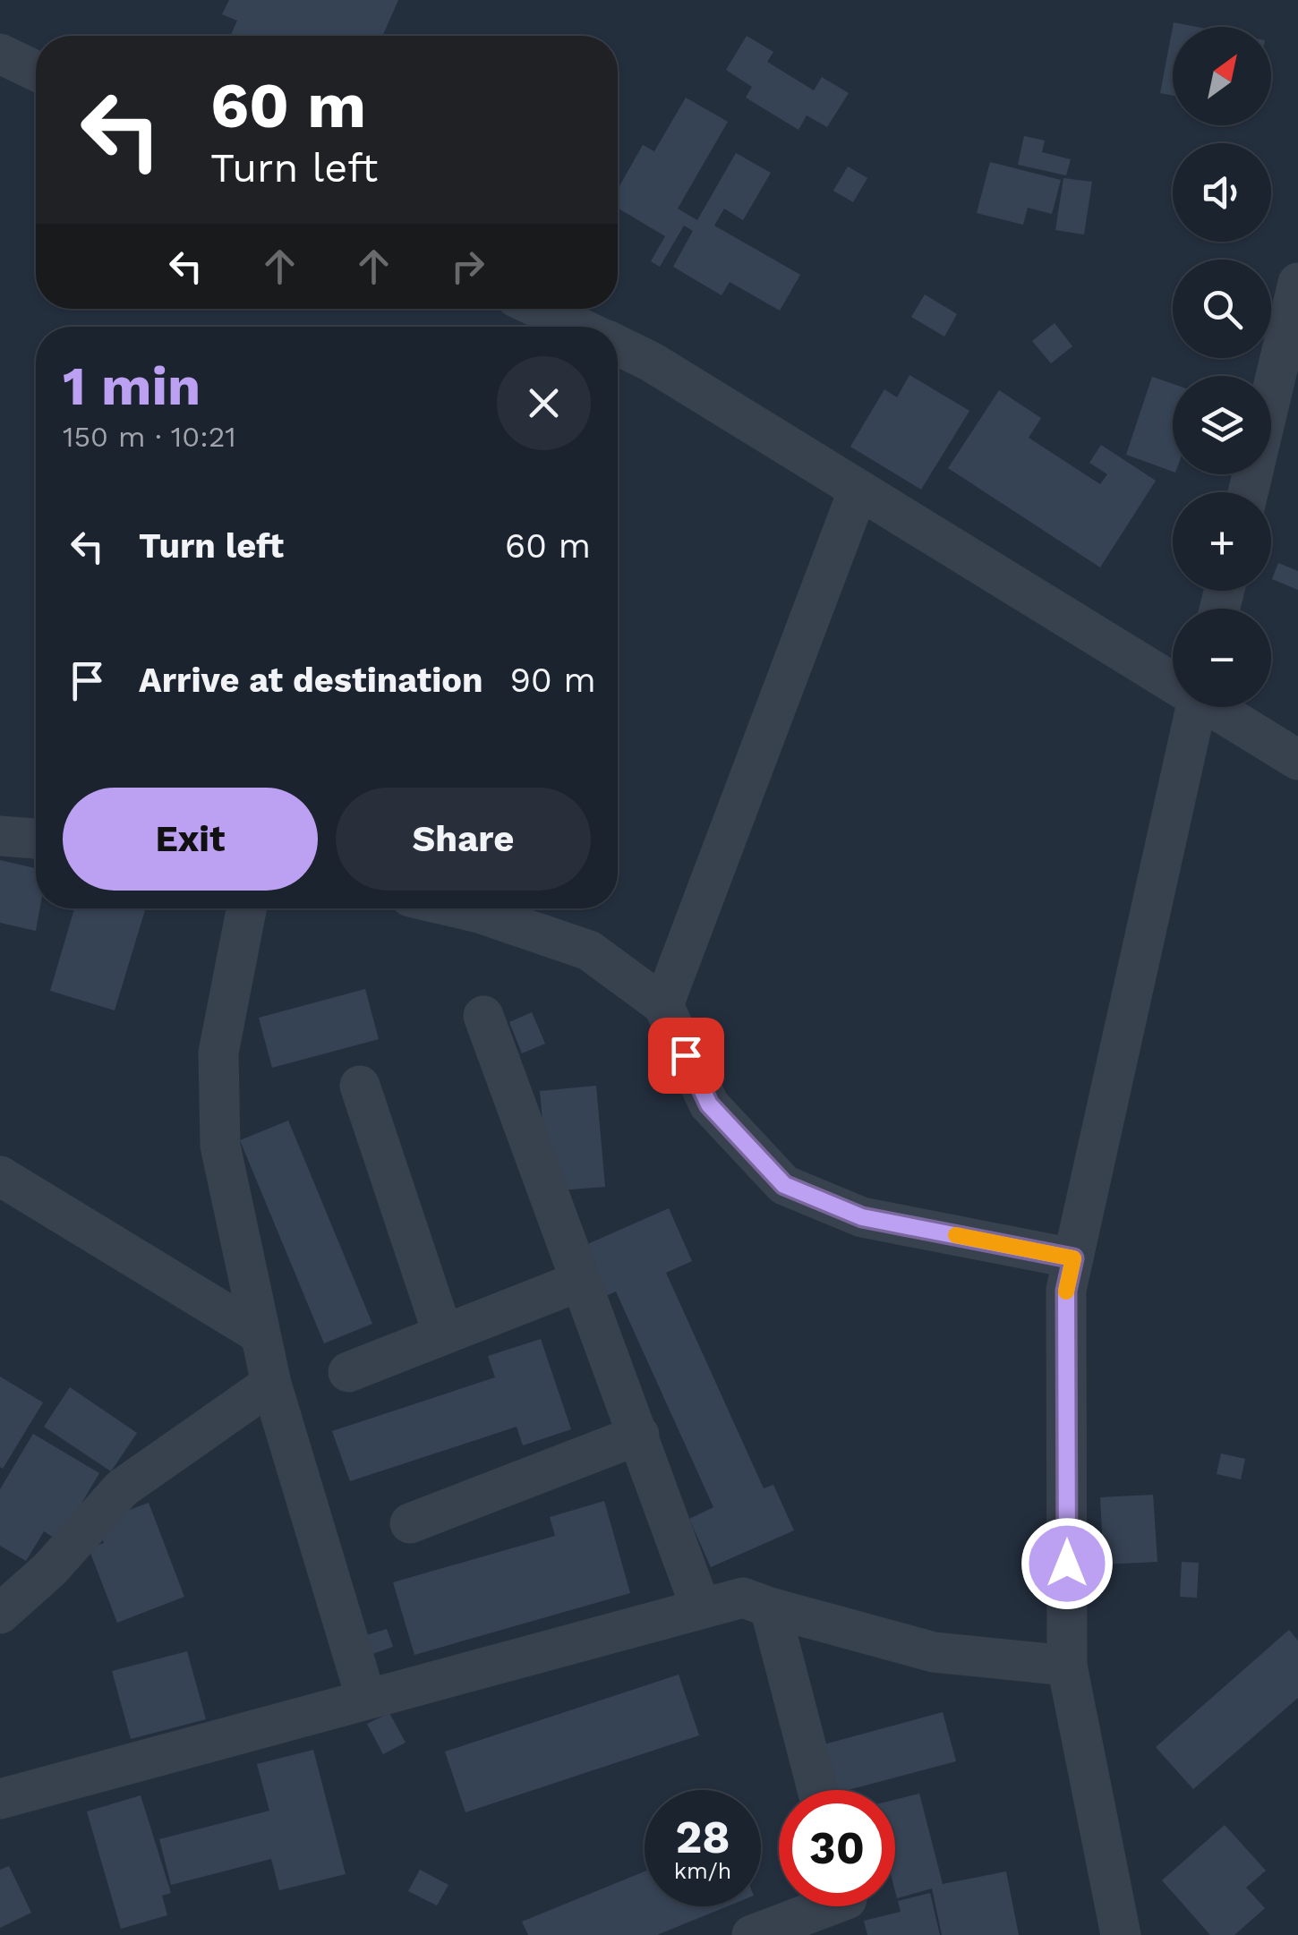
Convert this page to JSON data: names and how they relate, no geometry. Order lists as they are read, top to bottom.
{
  "north": "top right",
  "page": {
    "map_buttons": ["+", "−"],
    "turn": ["60 m", "Turn left"],
    "heading": ["1 min", "150 m · 10:21"],
    "list": [
      {
        "name": "Turn left",
        "value": "60 m"
      },
      {
        "name": "Arrive at destination",
        "value": "90 m"
      }
    ],
    "buttons": ["Exit", "Share"],
    "speed": "28 km/h",
    "limit": "30"
  }
}
